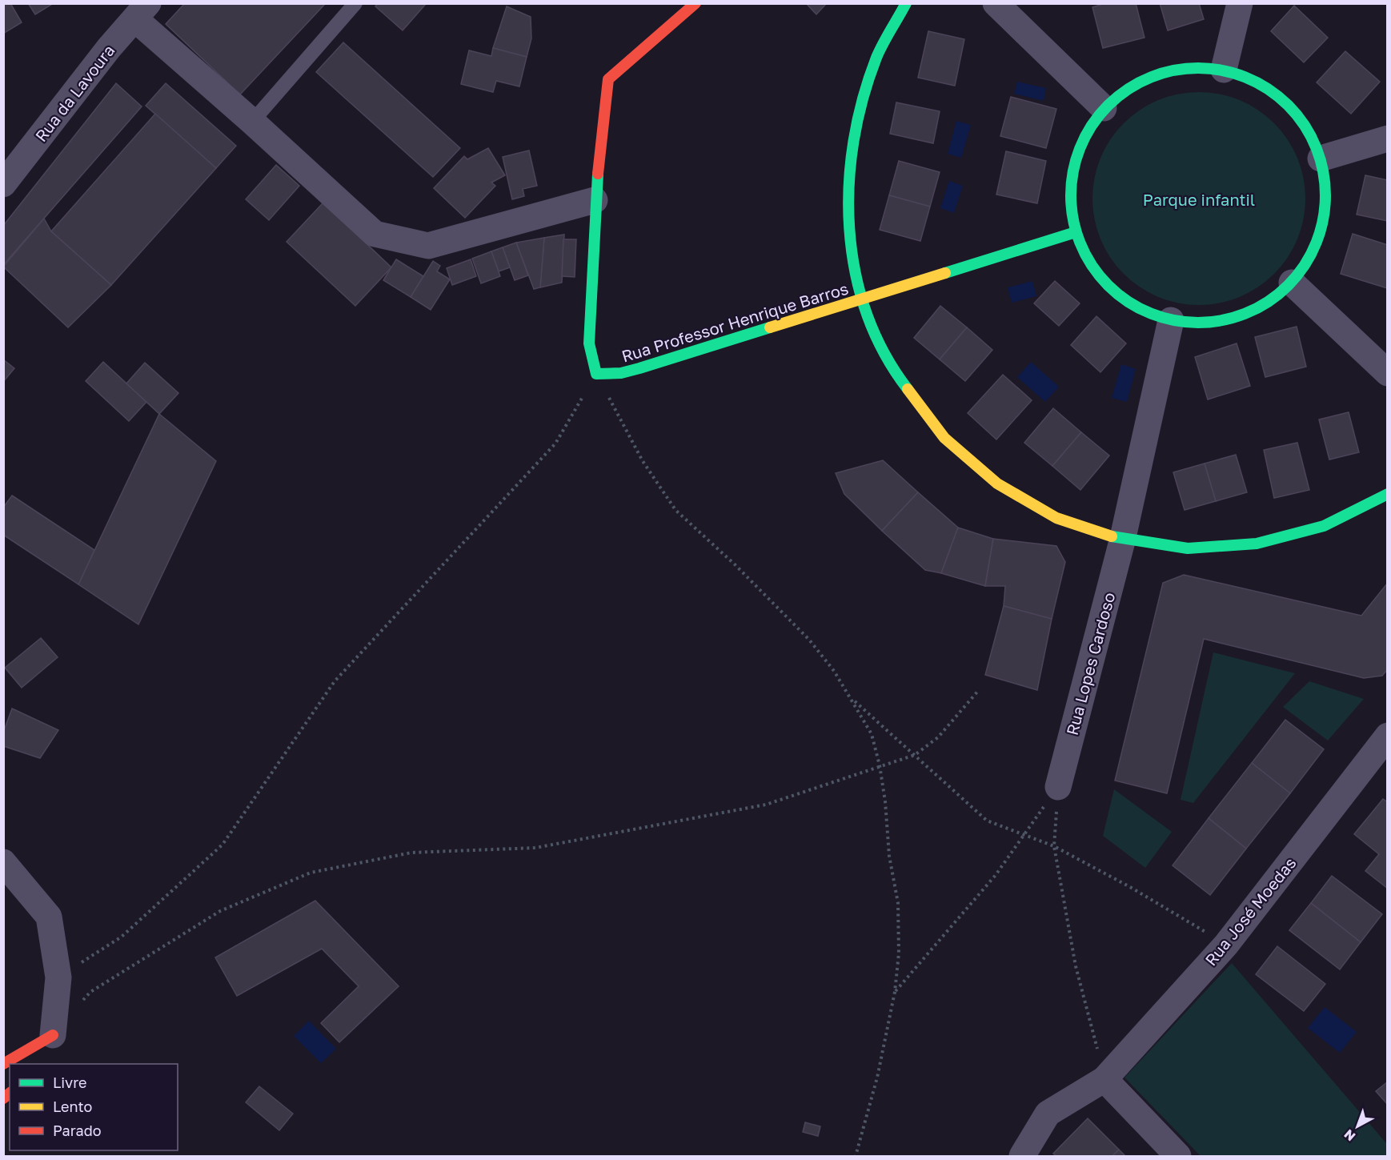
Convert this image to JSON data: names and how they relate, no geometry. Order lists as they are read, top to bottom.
{
  "streets": {
    "street": [
      "Rua da Lavoura",
      "Rua Professor Henrique Barros",
      "Rua Lopes Cardoso",
      "Rua José Moedas"
    ]
  },
  "parks": ["Parque infantil"],
  "legend": ["Livre", "Lento", "Parado"],
  "north": "bottom left"
}
